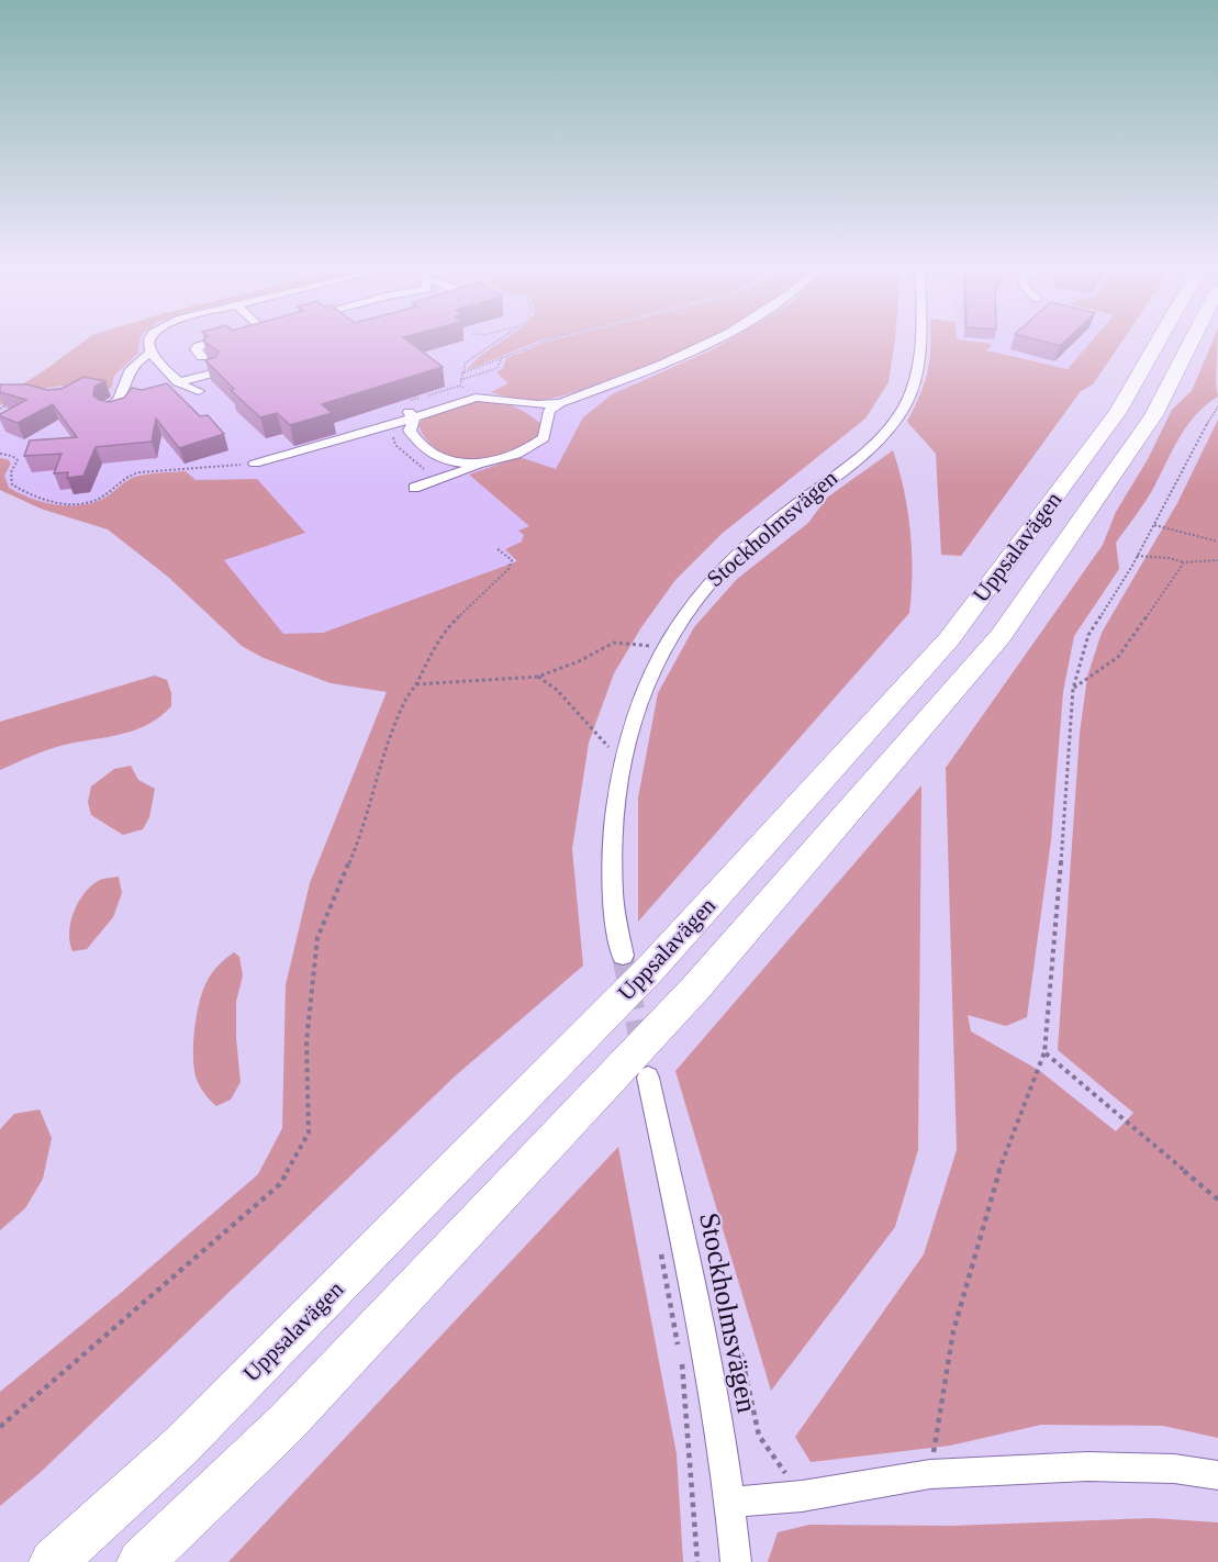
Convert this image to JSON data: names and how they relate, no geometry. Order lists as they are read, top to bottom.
{
  "streets": {
    "highway": ["Uppsalavägen"],
    "street": ["Stockholmsvägen"]
  }
}
